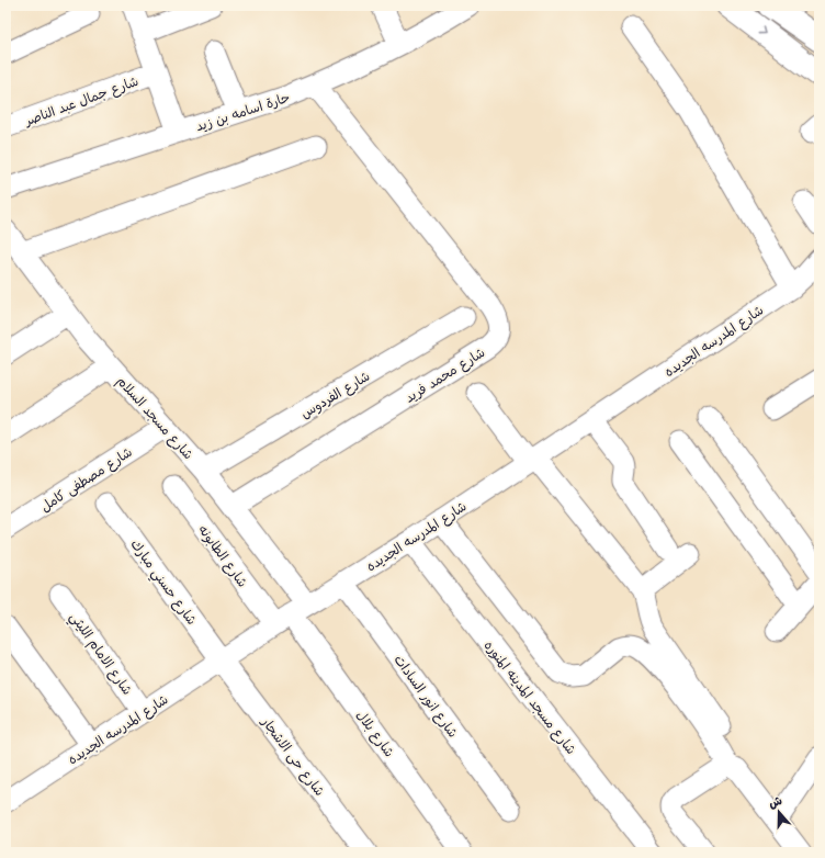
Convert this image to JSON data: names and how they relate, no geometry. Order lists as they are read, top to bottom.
{
  "streets": {
    "street": [
      "شارع جمال عبد الناصر",
      "حارة اسامه بن زيد",
      "شارع المدرسه الجديده",
      "شارع محمد فريد",
      "شارع الفردوس",
      "شارع مسجد السلام",
      "شارع مصطفى كامل",
      "شارع الطابونه",
      "شارع حسني مبارك",
      "شارع الامام الليثي",
      "شارع انور السادات",
      "شارع مسجد المدينه المنوره",
      "شارع بلال",
      "شارع حى الاشجار"
    ]
  },
  "crossings": [
    ["حارة اسامه بن زيد", "شارع محمد فريد"],
    ["شارع المدرسه الجديده", "شارع مسجد السلام"],
    ["شارع المدرسه الجديده", "شارع الطابونه"],
    ["شارع المدرسه الجديده", "شارع حسني مبارك"],
    ["شارع المدرسه الجديده", "شارع الامام الليثي"],
    ["شارع المدرسه الجديده", "شارع انور السادات"],
    ["شارع المدرسه الجديده", "شارع مسجد المدينه المنوره"],
    ["شارع المدرسه الجديده", "شارع بلال"],
    ["شارع المدرسه الجديده", "شارع حى الاشجار"],
    ["شارع محمد فريد", "شارع مسجد السلام"],
    ["شارع الفردوس", "شارع مسجد السلام"],
    ["شارع مسجد السلام", "شارع مصطفى كامل"],
    ["شارع مسجد السلام", "شارع الطابونه"],
    ["شارع مسجد السلام", "شارع بلال"],
    ["شارع الطابونه", "شارع بلال"],
    ["شارع حسني مبارك", "شارع حى الاشجار"]
  ],
  "north": "top"
}
